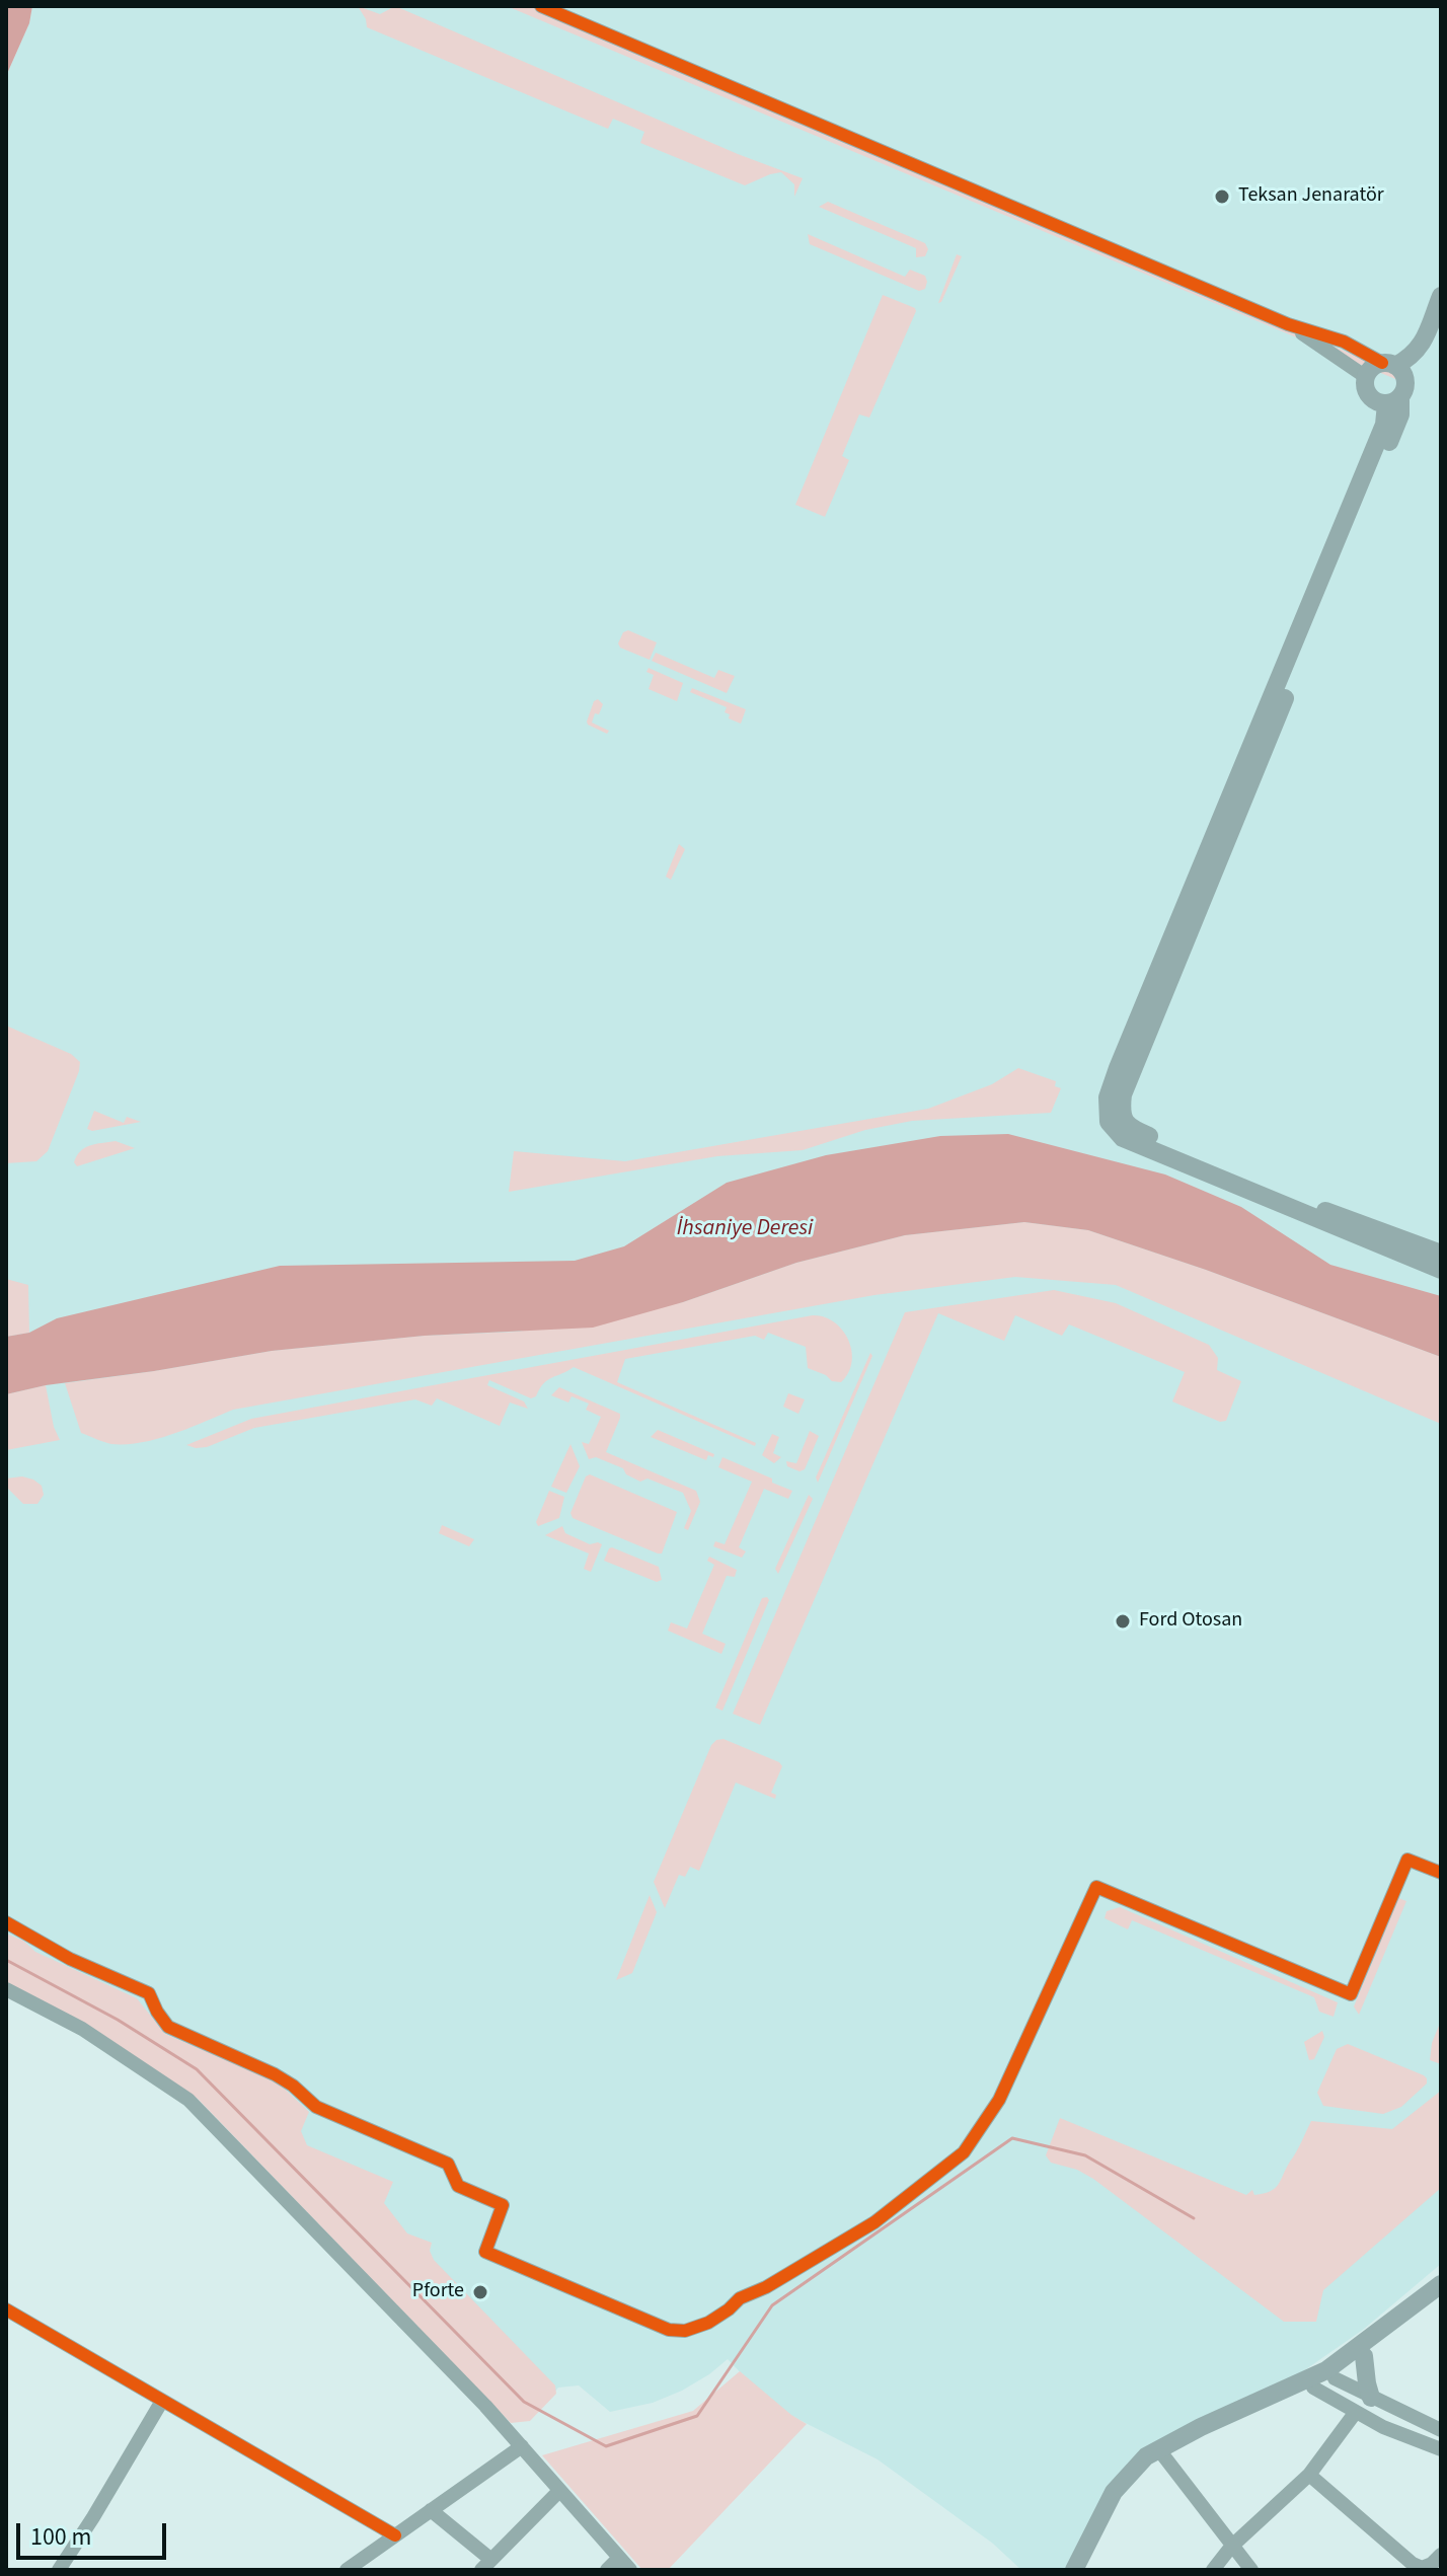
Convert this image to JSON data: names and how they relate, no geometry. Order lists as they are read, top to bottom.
{
  "water": ["İhsaniye Deresi"],
  "places": ["Teksan Jenaratör", "Ford Otosan", "Pforte"],
  "scale_bar": "100 m"
}
